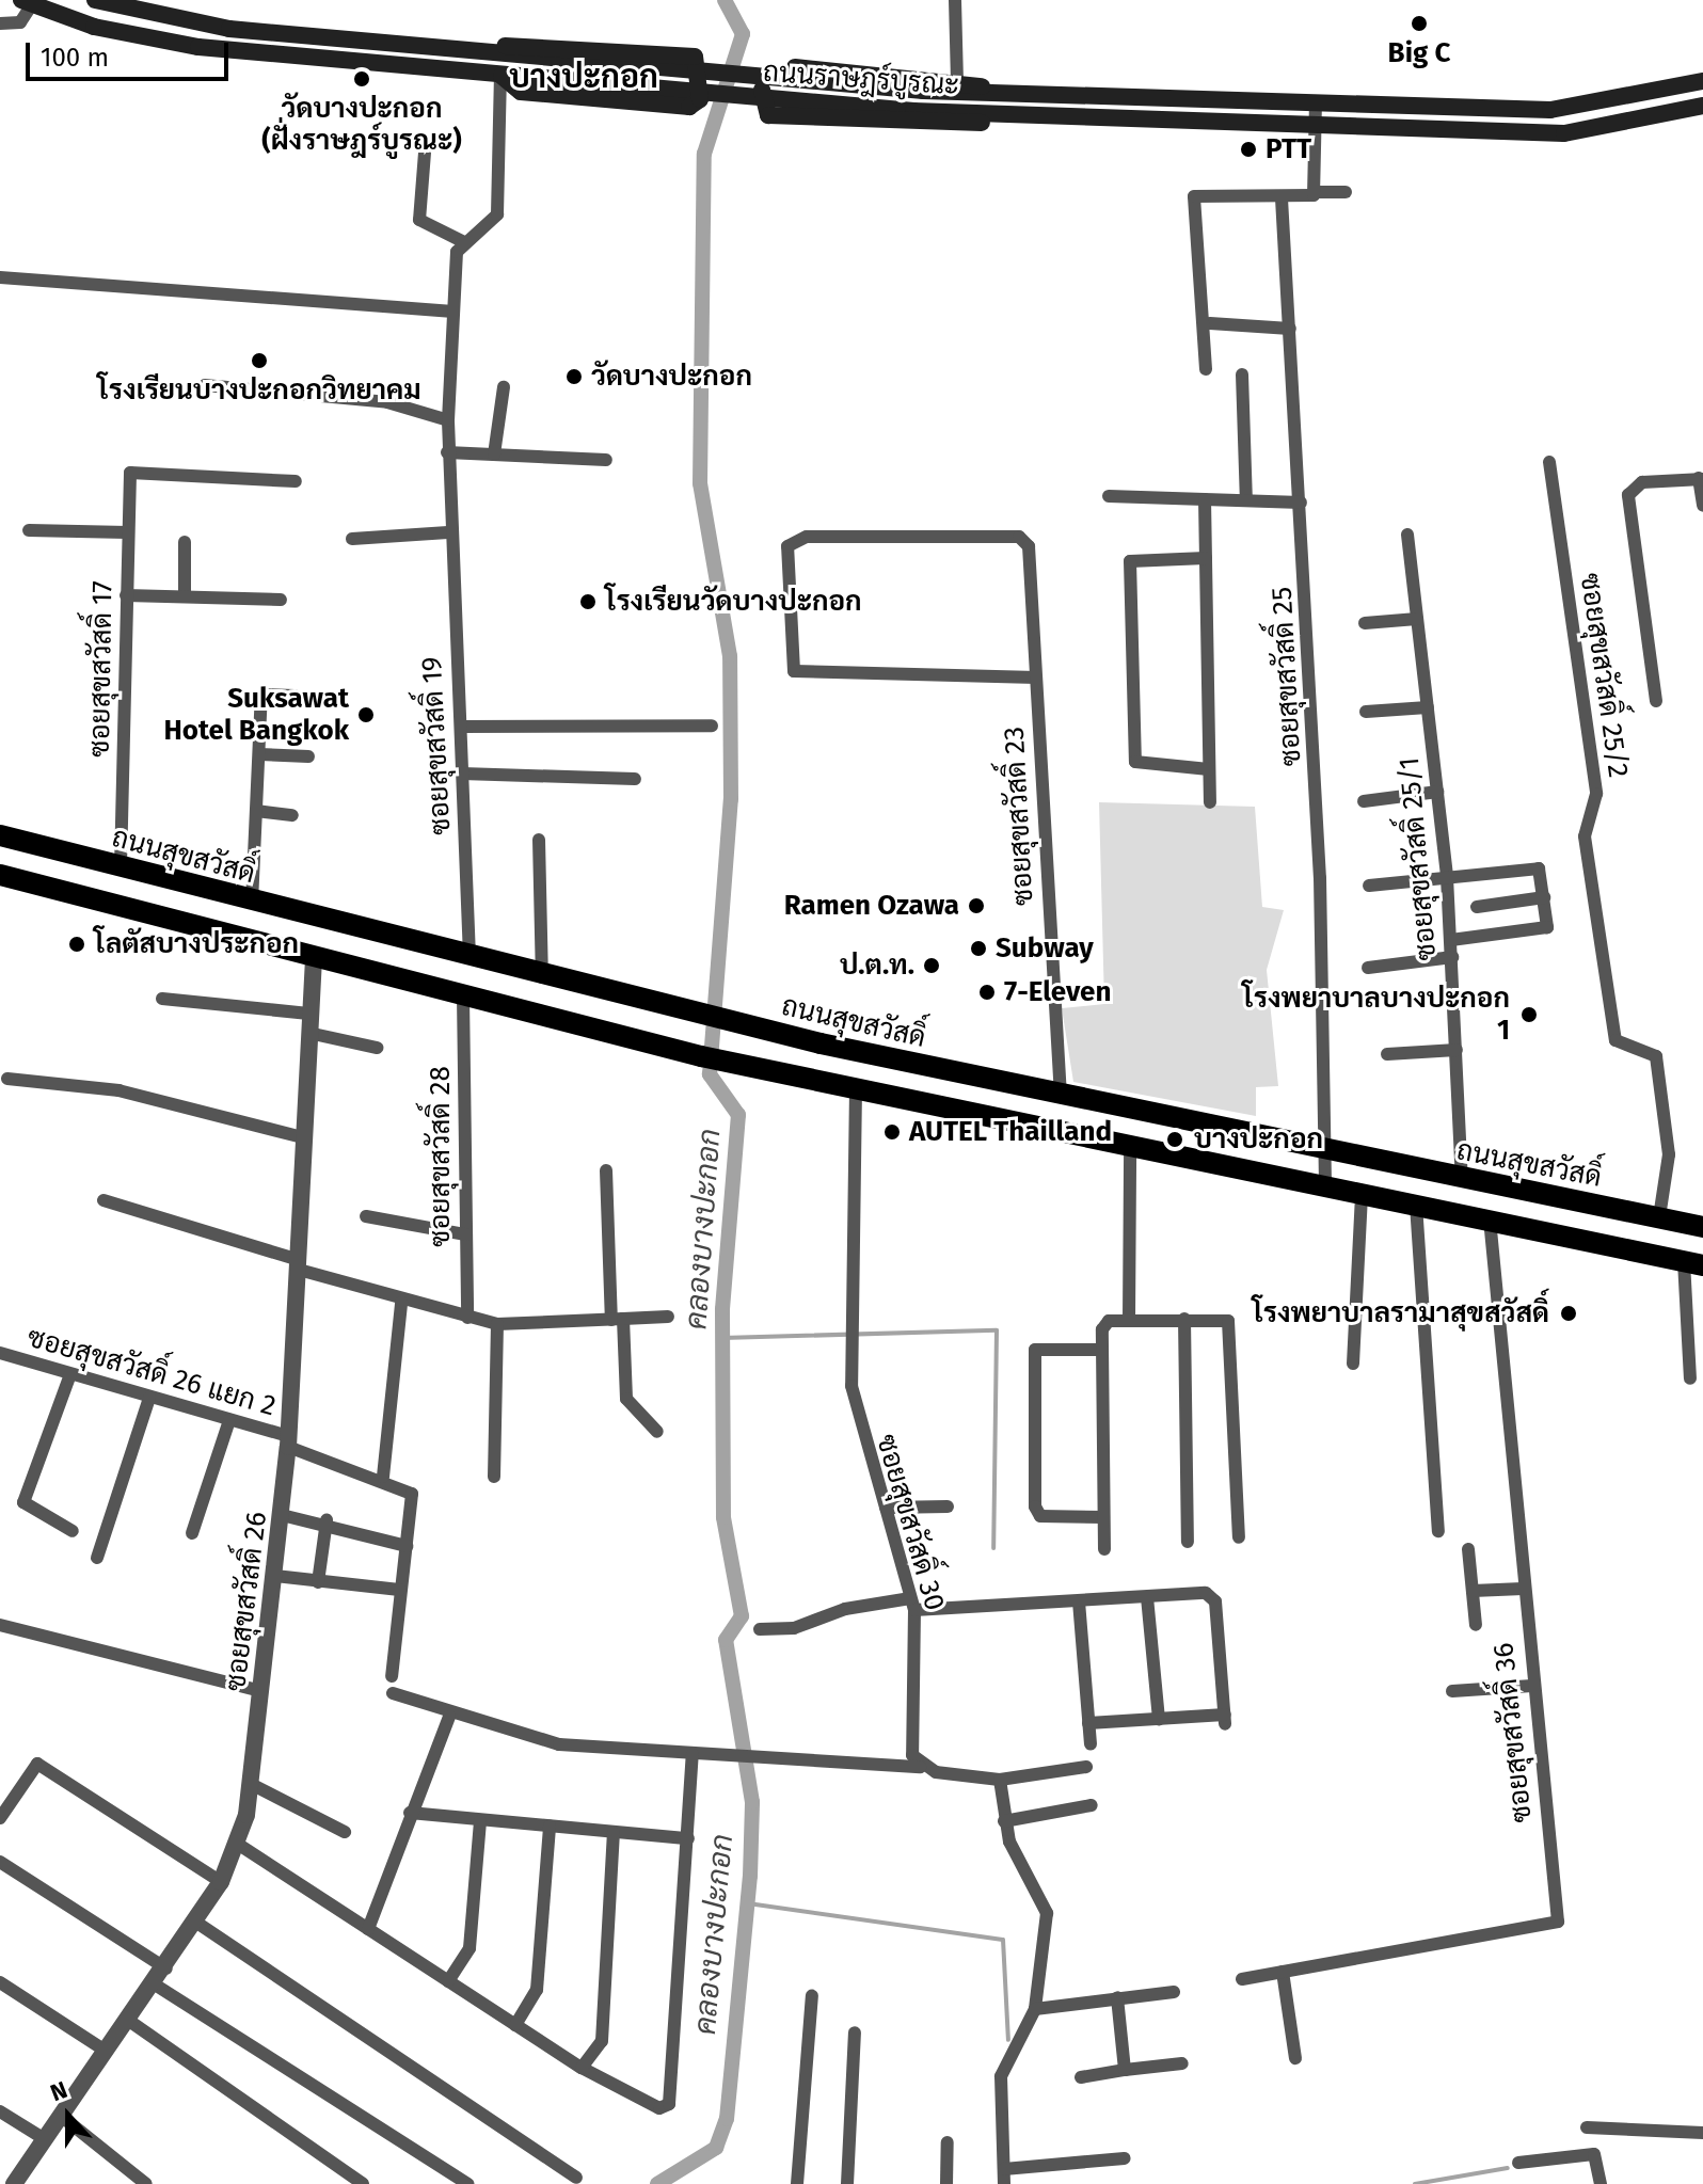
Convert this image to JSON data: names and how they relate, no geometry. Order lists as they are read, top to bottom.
{
  "streets": {
    "main road": ["ถนนราษฎร์บูรณะ", "ถนนสุขสวัสดิ์"],
    "street": [
      "ซอยสุขสวัสดิ์ 17",
      "ซอยสุขสวัสดิ์ 25/2",
      "ซอยสุขสวัสดิ์ 25",
      "ซอยสุขสวัสดิ์ 19",
      "ซอยสุขสวัสดิ์ 23",
      "ซอยสุขสวัสดิ์ 25/1",
      "ซอยสุขสวัสดิ์ 28",
      "ซอยสุขสวัสดิ์ 26 แยก 2",
      "ซอยสุขสวัสดิ์ 30",
      "ซอยสุขสวัสดิ์ 26",
      "ซอยสุขสวัสดิ์ 36"
    ]
  },
  "crossings": [
    ["ซอยสุขสวัสดิ์ 17", "ถนนสุขสวัสดิ์"],
    ["ซอยสุขสวัสดิ์ 25/2", "ถนนสุขสวัสดิ์"],
    ["ซอยสุขสวัสดิ์ 25", "ถนนสุขสวัสดิ์"],
    ["ซอยสุขสวัสดิ์ 19", "ถนนสุขสวัสดิ์"],
    ["ซอยสุขสวัสดิ์ 23", "ถนนสุขสวัสดิ์"],
    ["ถนนสุขสวัสดิ์", "ซอยสุขสวัสดิ์ 25/1"],
    ["ซอยสุขสวัสดิ์ 26 แยก 2", "ซอยสุขสวัสดิ์ 26"]
  ],
  "districts": ["บางปะกอก"],
  "water": ["คลองบางปะกอก"],
  "places": [
    "Big C",
    "วัดบางปะกอก (ฝั่งราษฎร์บูรณะ)",
    "PTT",
    "โรงเรียนบางปะกอกวิทยาคม",
    "วัดบางปะกอก",
    "โรงเรียนวัดบางปะกอก",
    "Suksawat Hotel Bangkok",
    "Ramen Ozawa",
    "โลตัสบางประกอก",
    "Subway",
    "ป.ต.ท.",
    "7-Eleven",
    "โรงพยาบาลบางปะกอก 1",
    "AUTEL Thailland",
    "บางปะกอก",
    "โรงพยาบาลรามาสุขสวัสดิ์"
  ],
  "scale_bar": "100 m",
  "north": "top"
}
